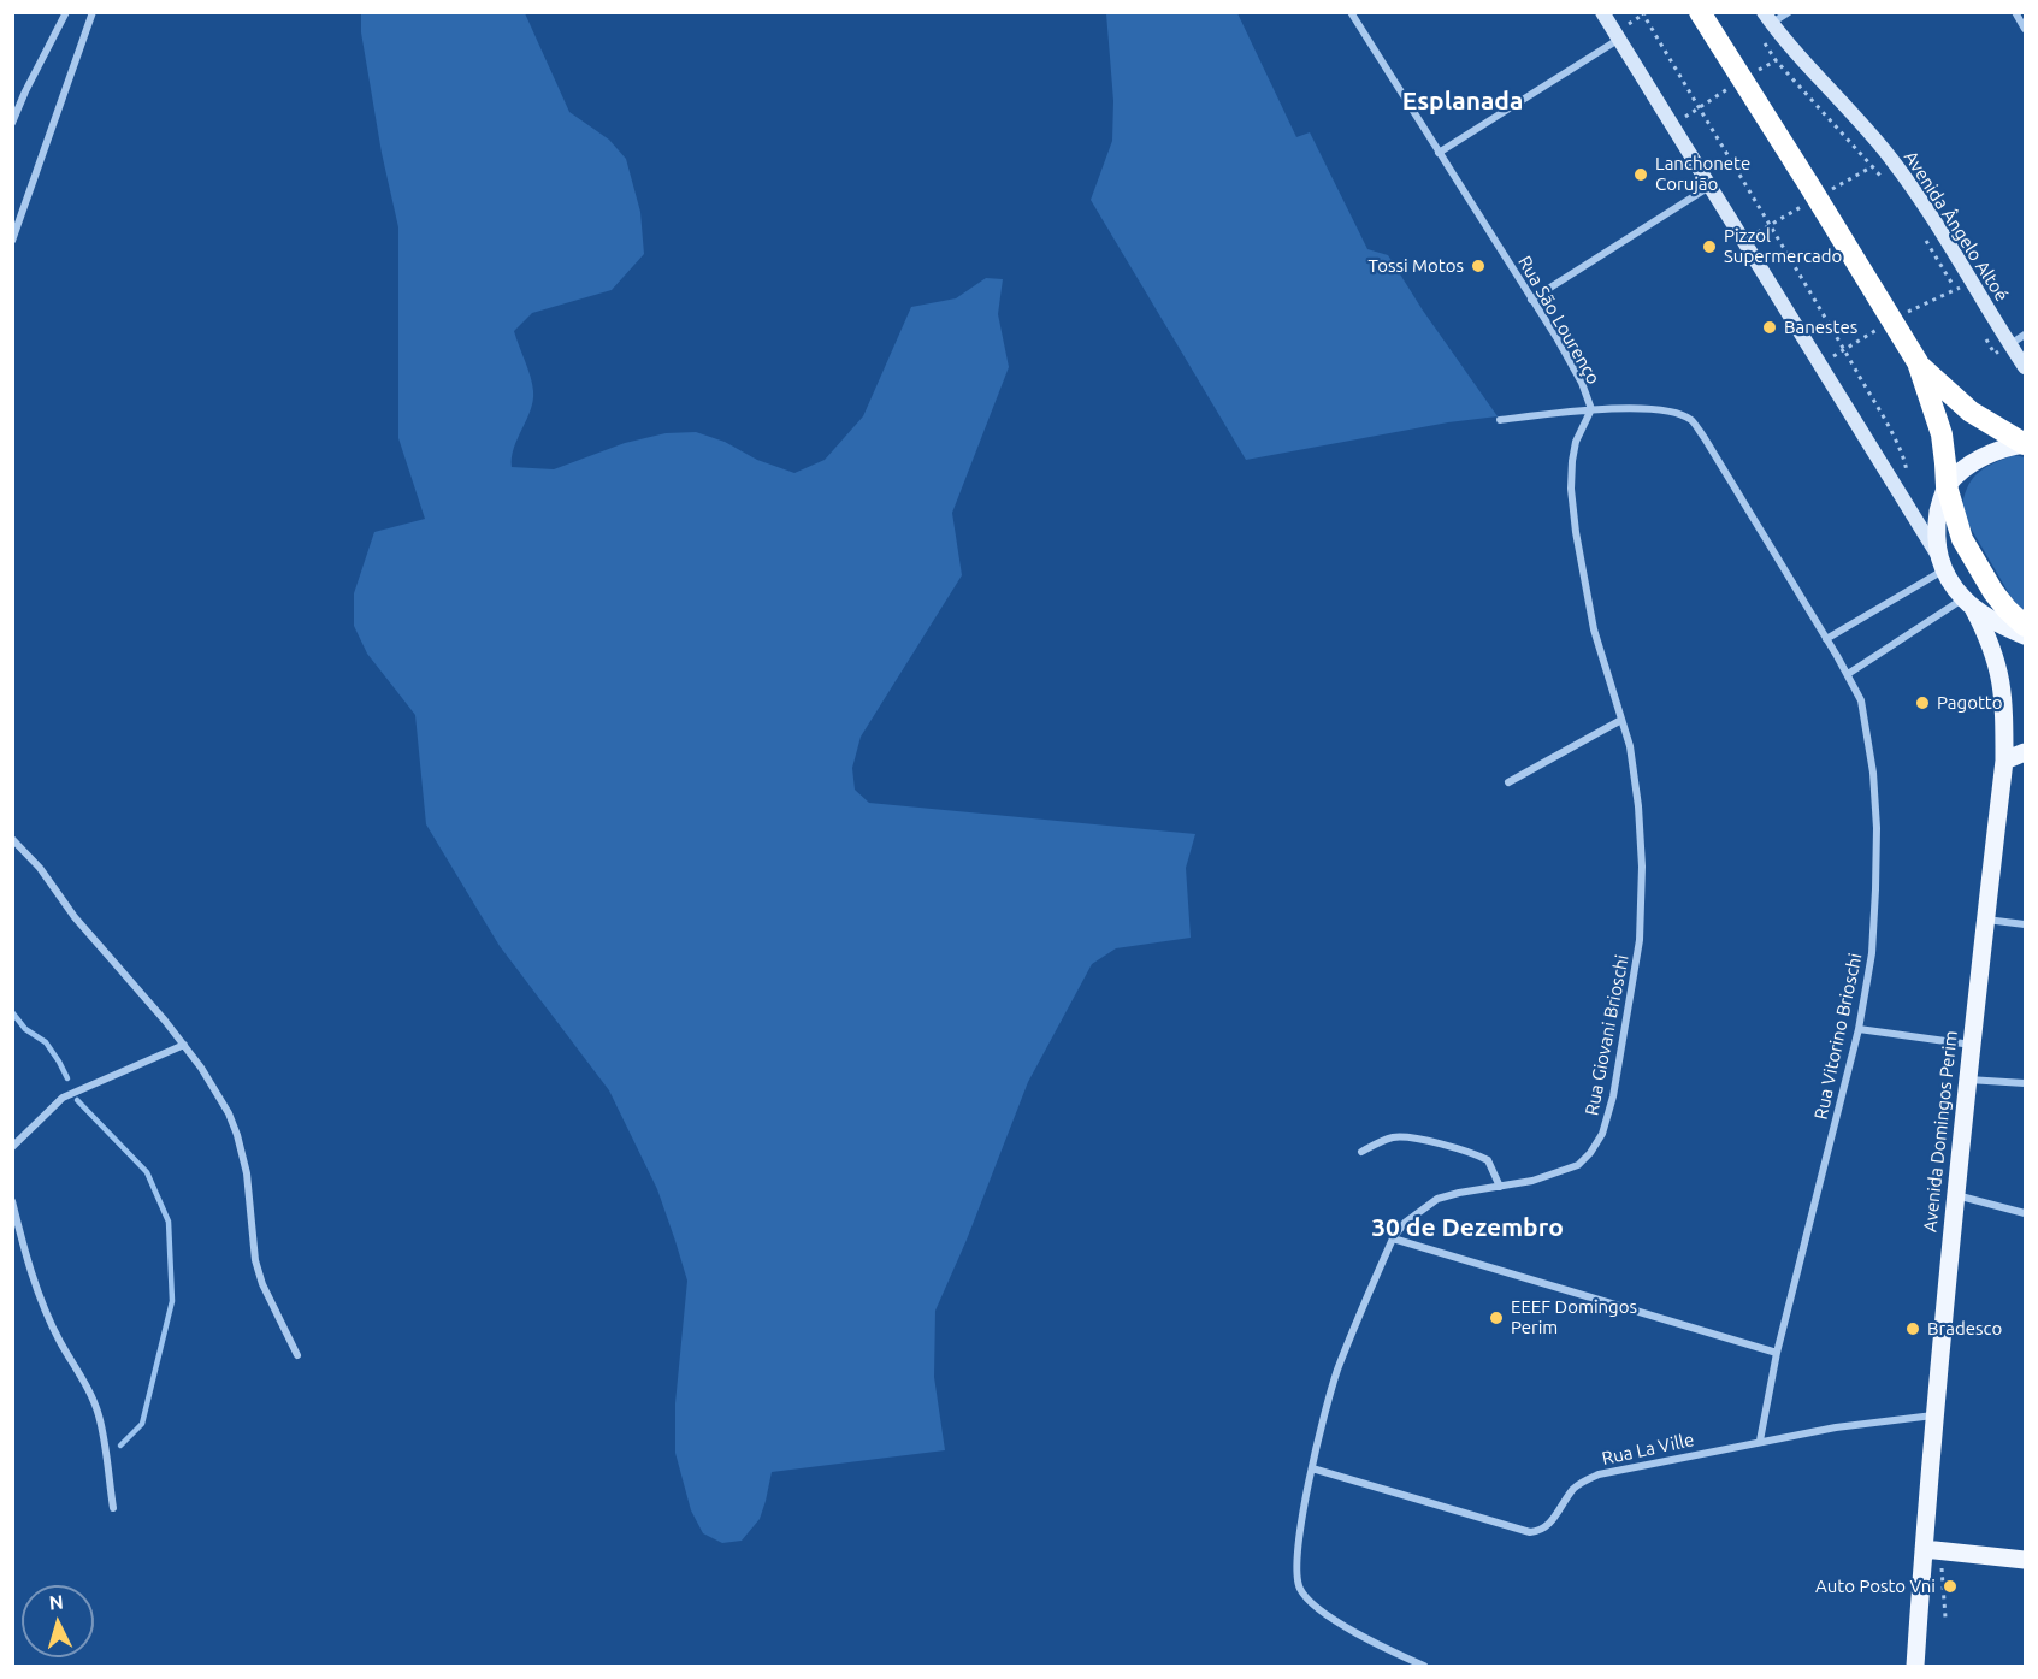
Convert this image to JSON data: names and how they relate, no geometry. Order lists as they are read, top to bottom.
{
  "streets": {
    "main road": ["Avenida Domingos Perim"],
    "street": [
      "Avenida Ângelo Altoé",
      "Rua São Lourenço",
      "Rua Giovani Brioschi",
      "Rua Vitorino Brioschi",
      "Rua La Ville"
    ]
  },
  "crossings": [
    ["Rua São Lourenço", "Rua Giovani Brioschi"],
    ["Rua São Lourenço", "Rua Vitorino Brioschi"],
    ["Rua Giovani Brioschi", "Rua La Ville"],
    ["Rua Vitorino Brioschi", "Rua La Ville"],
    ["Avenida Domingos Perim", "Rua La Ville"]
  ],
  "districts": ["Esplanada", "30 de Dezembro"],
  "places": [
    "Lanchonete Corujão",
    "Pizzol Supermercado",
    "Tossi Motos",
    "Banestes",
    "Pagotto",
    "EEEF Domingos Perim",
    "Bradesco",
    "Auto Posto Vni"
  ],
  "north": "top"
}
